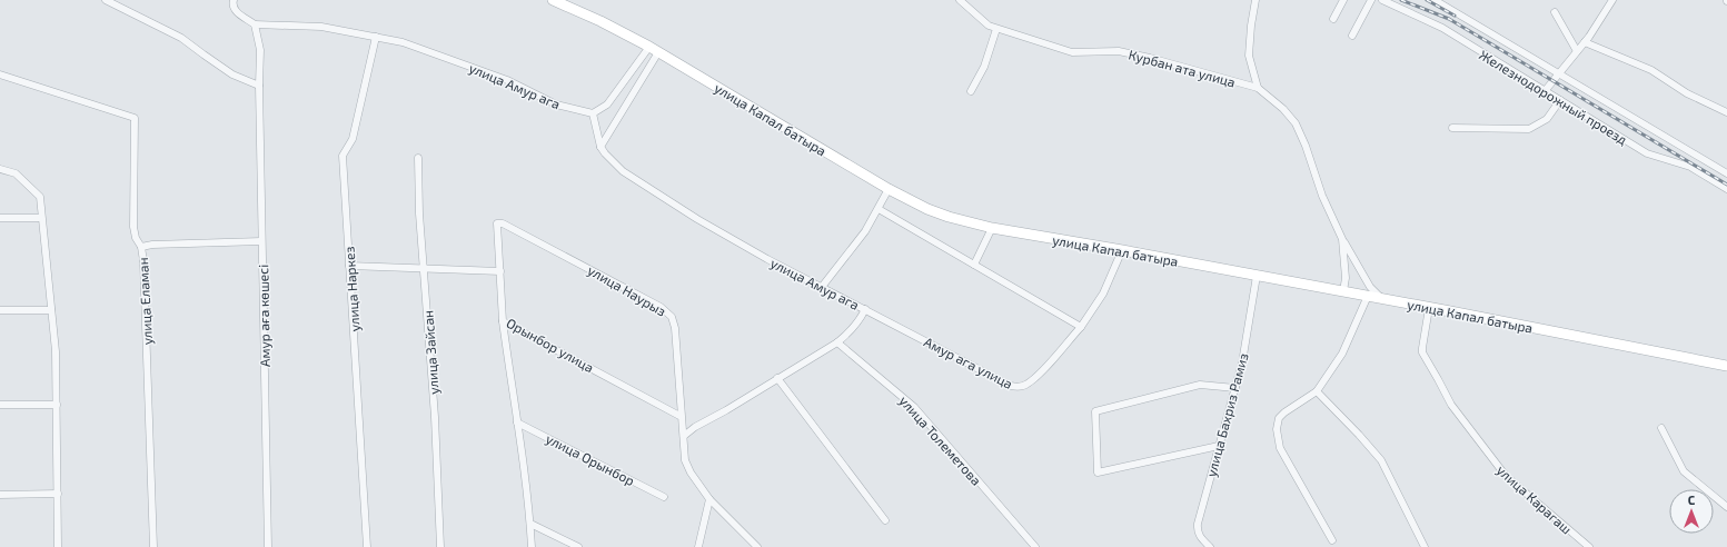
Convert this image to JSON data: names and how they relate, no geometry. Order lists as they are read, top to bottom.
{
  "streets": {
    "main road": ["улица Капал батыра"],
    "street": [
      "Курбан ата улица",
      "улица Амур ага",
      "Железнодорожный проезд",
      "улица Наркез",
      "улица Наурыз",
      "улица Еламан",
      "Амур аға көшесі",
      "Орынбор улица",
      "улица Зайсан",
      "Амур ага улица",
      "улица Бахриз Рамиз",
      "улица Толеметова",
      "улица Орынбор",
      "улица Карагаш"
    ]
  },
  "crossings": [
    ["улица Амур ага", "улица Наркез"],
    ["улица Амур ага", "Амур аға көшесі"],
    ["улица Амур ага", "Амур ага улица"],
    ["улица Капал батыра", "Амур ага улица"],
    ["улица Капал батыра", "улица Бахриз Рамиз"],
    ["улица Капал батыра", "улица Карагаш"],
    ["улица Наурыз", "Орынбор улица"]
  ],
  "north": "top"
}
